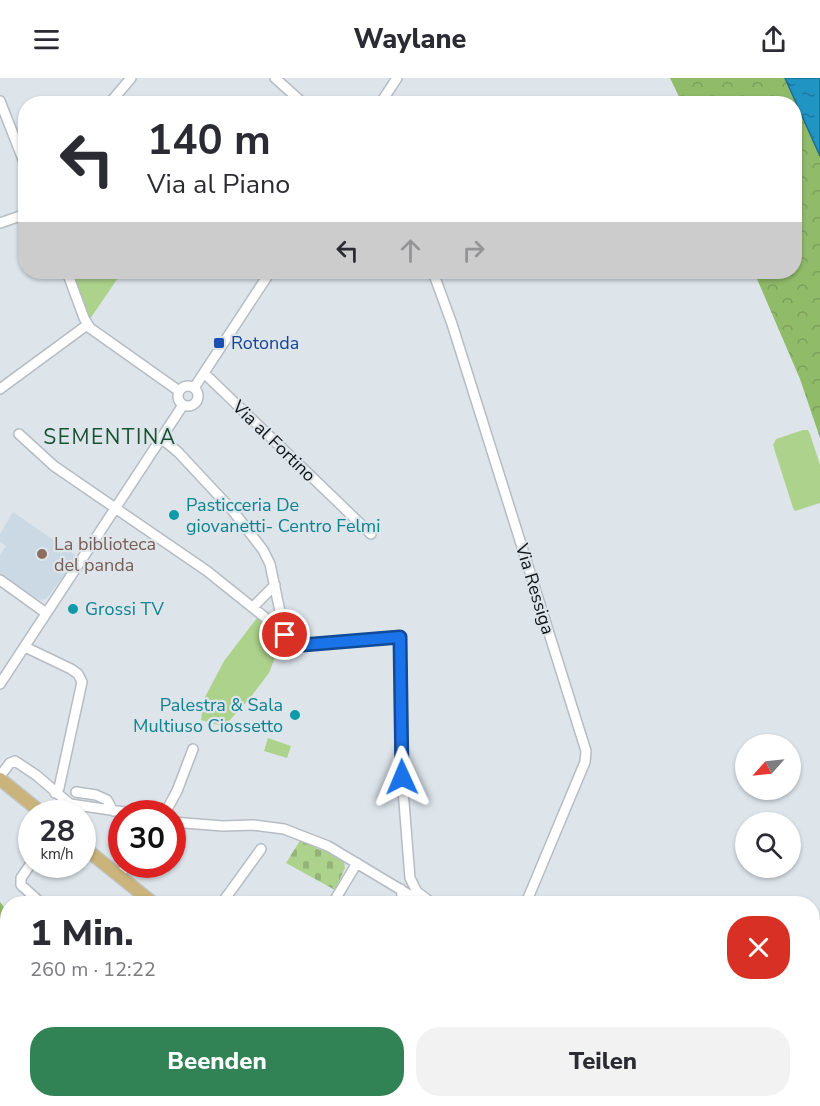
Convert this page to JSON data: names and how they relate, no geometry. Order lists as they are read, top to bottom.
{
  "streets": {
    "street": ["Via al Fortino", "Via Ressiga"]
  },
  "districts": ["SEMENTINA"],
  "places": {
    "transit": ["Rotonda"],
    "other": [
      "Pasticceria De giovanetti- Centro Felmi",
      "La biblioteca del panda",
      "Grossi TV",
      "Palestra & Sala Multiuso Ciossetto"
    ]
  },
  "north": "bottom left",
  "page": {
    "header": "Waylane",
    "turn": ["140 m", "Via al Piano"],
    "speed": "28 km/h",
    "limit": "30",
    "heading": ["1 Min.", "260 m · 12:22"],
    "buttons": ["Beenden", "Teilen"]
  }
}
